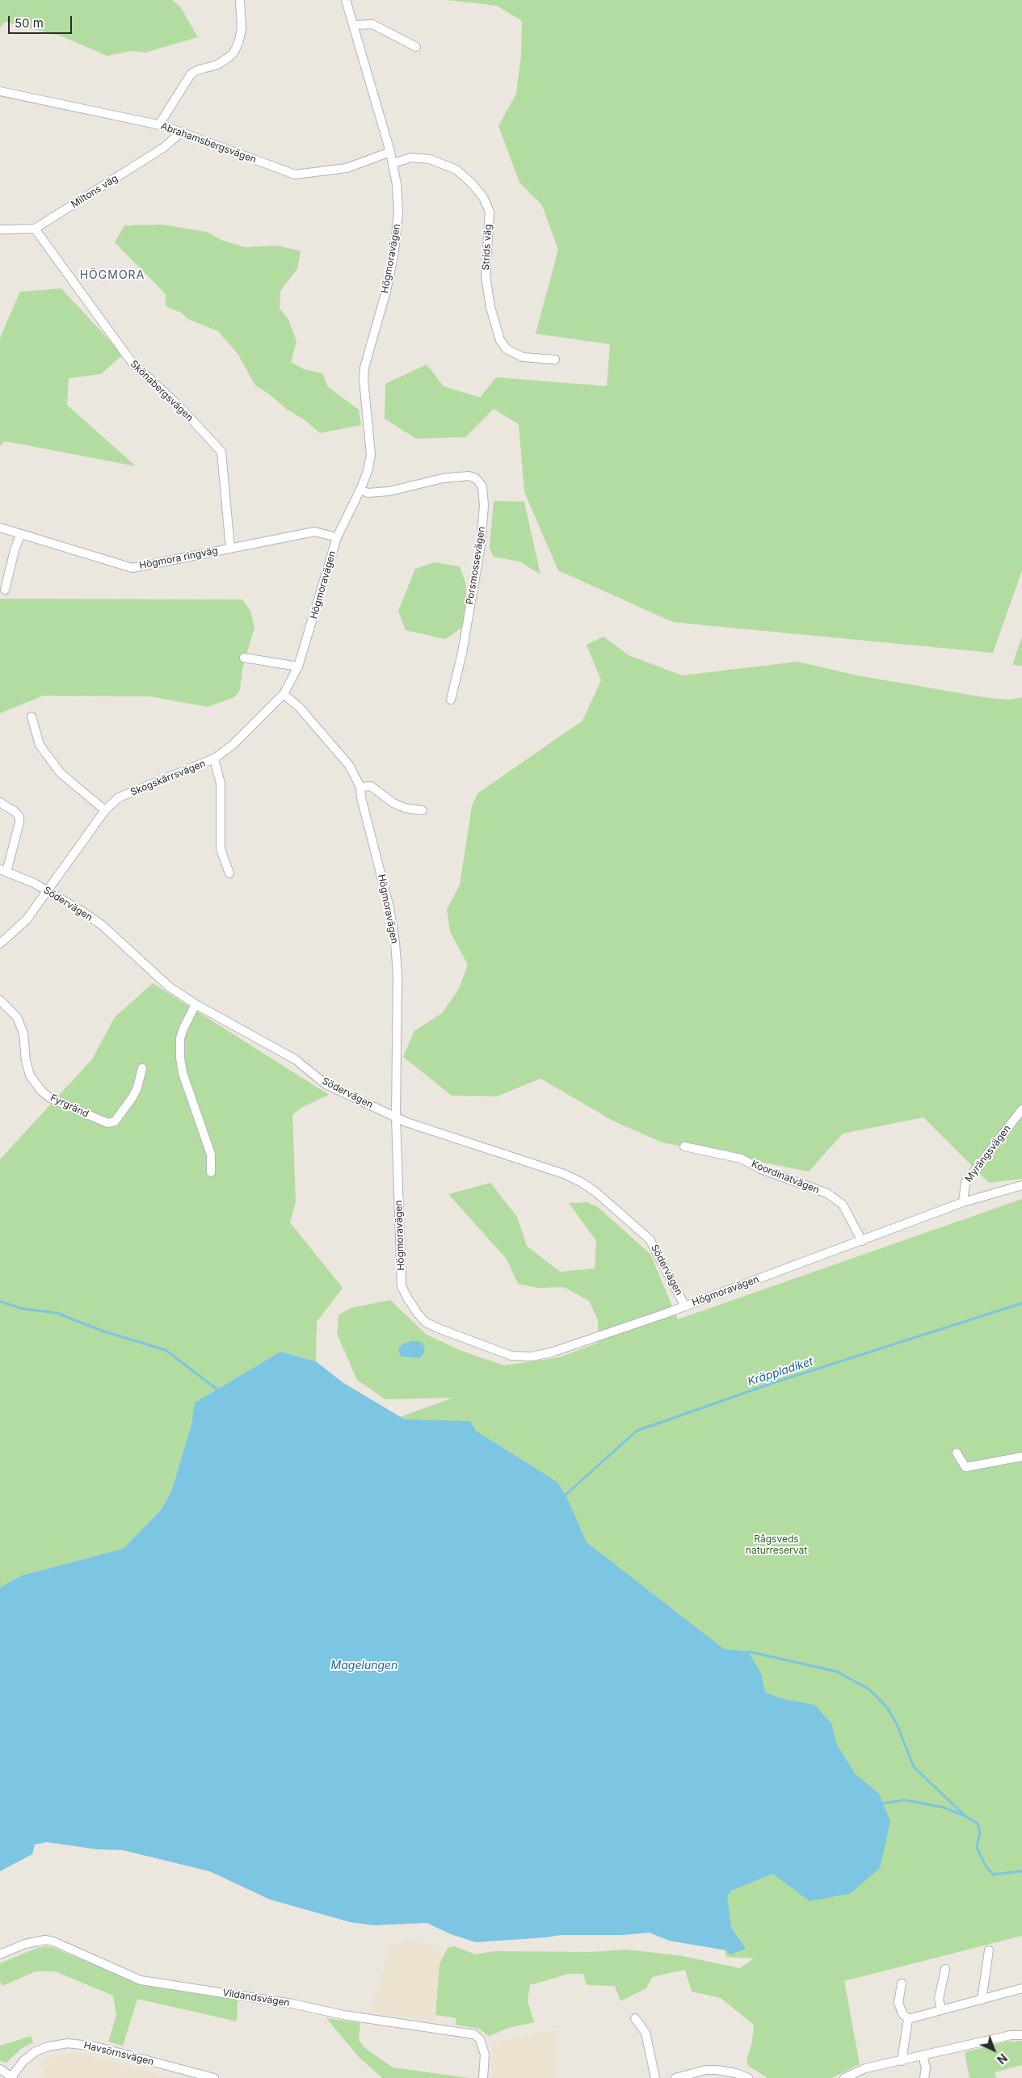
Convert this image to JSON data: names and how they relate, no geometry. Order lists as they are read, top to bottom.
{
  "streets": {
    "street": [
      "Abrahamsbergsvägen",
      "Miltons väg",
      "Strids väg",
      "Högmoravägen",
      "Skönabergsvägen",
      "Högmora ringväg",
      "Porsmossevägen",
      "Skogskärrsvägen",
      "Södervägen",
      "Fyrgränd",
      "Myrängsvägen",
      "Koordinatvägen",
      "Vildandsvägen",
      "Havsörnsvägen"
    ]
  },
  "crossings": [
    ["Abrahamsbergsvägen", "Miltons väg"],
    ["Abrahamsbergsvägen", "Högmoravägen"],
    ["Miltons väg", "Skönabergsvägen"],
    ["Strids väg", "Högmoravägen"],
    ["Högmoravägen", "Högmora ringväg"],
    ["Högmoravägen", "Porsmossevägen"],
    ["Högmoravägen", "Skogskärrsvägen"],
    ["Högmoravägen", "Södervägen"],
    ["Högmoravägen", "Myrängsvägen"],
    ["Högmoravägen", "Koordinatvägen"],
    ["Skönabergsvägen", "Högmora ringväg"],
    ["Skogskärrsvägen", "Södervägen"]
  ],
  "districts": ["HÖGMORA"],
  "water": ["Kräppladiket", "Magelungen"],
  "parks": ["Rågsveds naturreservat"],
  "scale_bar": "50 m",
  "north": "bottom right"
}
